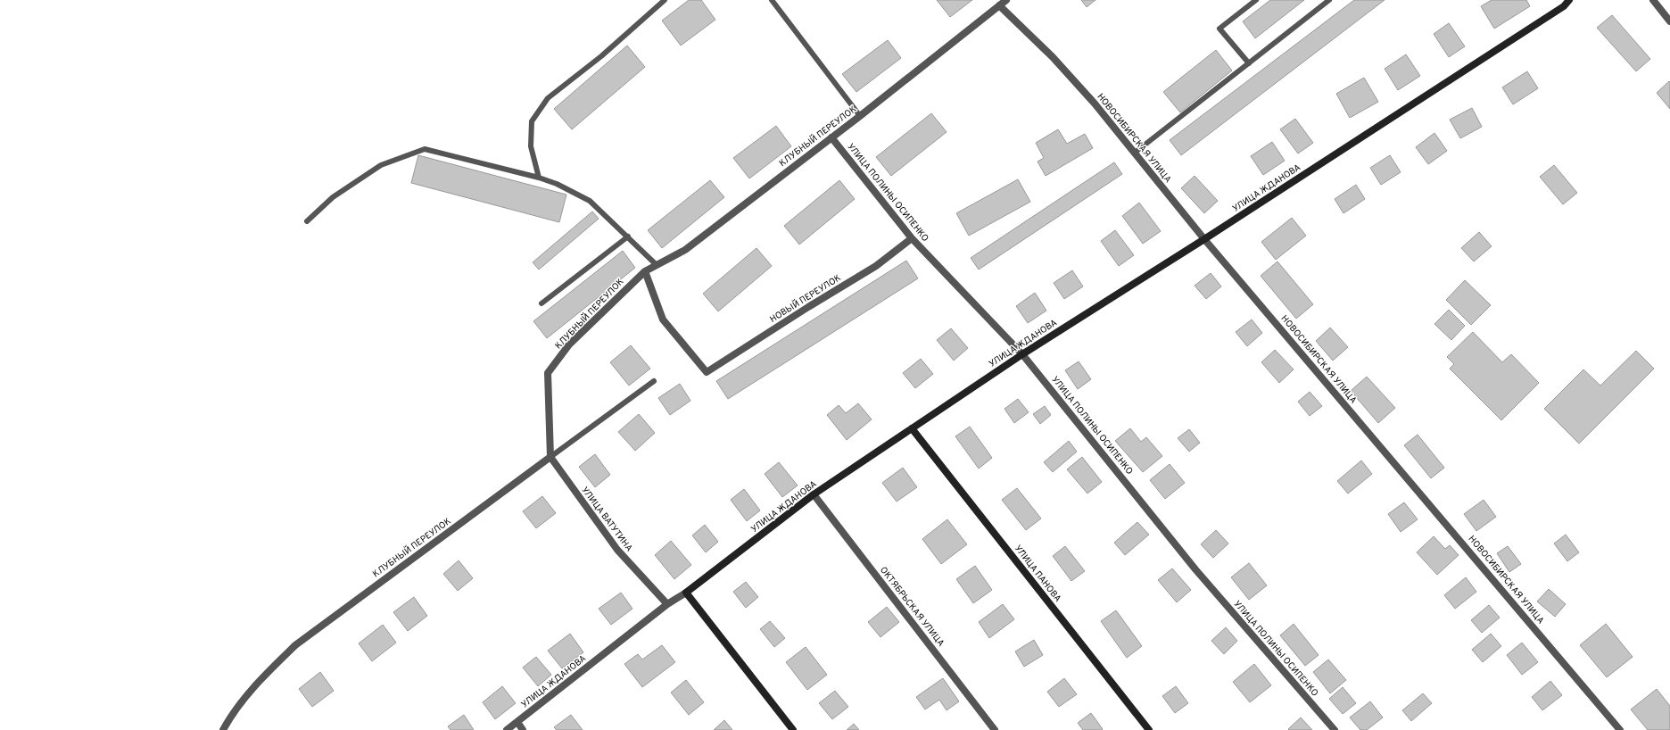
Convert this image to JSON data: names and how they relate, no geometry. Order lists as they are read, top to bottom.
{
  "streets": {
    "main road": ["УЛИЦА ЖДАНОВА", "УЛИЦА ПАНОВА"],
    "street": [
      "КЛУБНЫЙ ПЕРЕУЛОК",
      "НОВОСИБИРСКАЯ УЛИЦА",
      "УЛИЦА ПОЛИНЫ ОСИПЕНКО",
      "НОВЫЙ ПЕРЕУЛОК",
      "УЛИЦА ВАТУТИНА",
      "ОКТЯБРЬСКАЯ УЛИЦА"
    ]
  },
  "crossings": [
    ["КЛУБНЫЙ ПЕРЕУЛОК", "НОВОСИБИРСКАЯ УЛИЦА"],
    ["КЛУБНЫЙ ПЕРЕУЛОК", "УЛИЦА ПОЛИНЫ ОСИПЕНКО"],
    ["КЛУБНЫЙ ПЕРЕУЛОК", "НОВЫЙ ПЕРЕУЛОК"],
    ["КЛУБНЫЙ ПЕРЕУЛОК", "УЛИЦА ВАТУТИНА"],
    ["НОВОСИБИРСКАЯ УЛИЦА", "УЛИЦА ЖДАНОВА"],
    ["УЛИЦА ЖДАНОВА", "УЛИЦА ПОЛИНЫ ОСИПЕНКО"],
    ["УЛИЦА ЖДАНОВА", "УЛИЦА ВАТУТИНА"],
    ["УЛИЦА ЖДАНОВА", "УЛИЦА ПАНОВА"],
    ["УЛИЦА ЖДАНОВА", "ОКТЯБРЬСКАЯ УЛИЦА"],
    ["УЛИЦА ПОЛИНЫ ОСИПЕНКО", "НОВЫЙ ПЕРЕУЛОК"]
  ]
}
